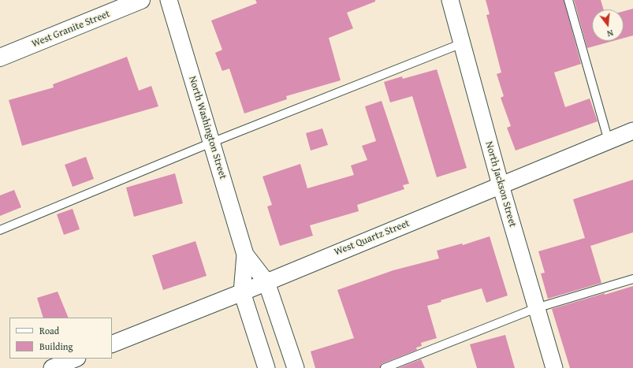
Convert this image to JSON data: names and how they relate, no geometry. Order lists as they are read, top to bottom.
{
  "streets": {
    "street": [
      "West Granite Street",
      "North Washington Street",
      "North Jackson Street",
      "West Quartz Street"
    ]
  },
  "crossings": [
    ["North Washington Street", "West Quartz Street"],
    ["North Jackson Street", "West Quartz Street"]
  ],
  "legend": ["Road", "Building"],
  "north": "bottom"
}
